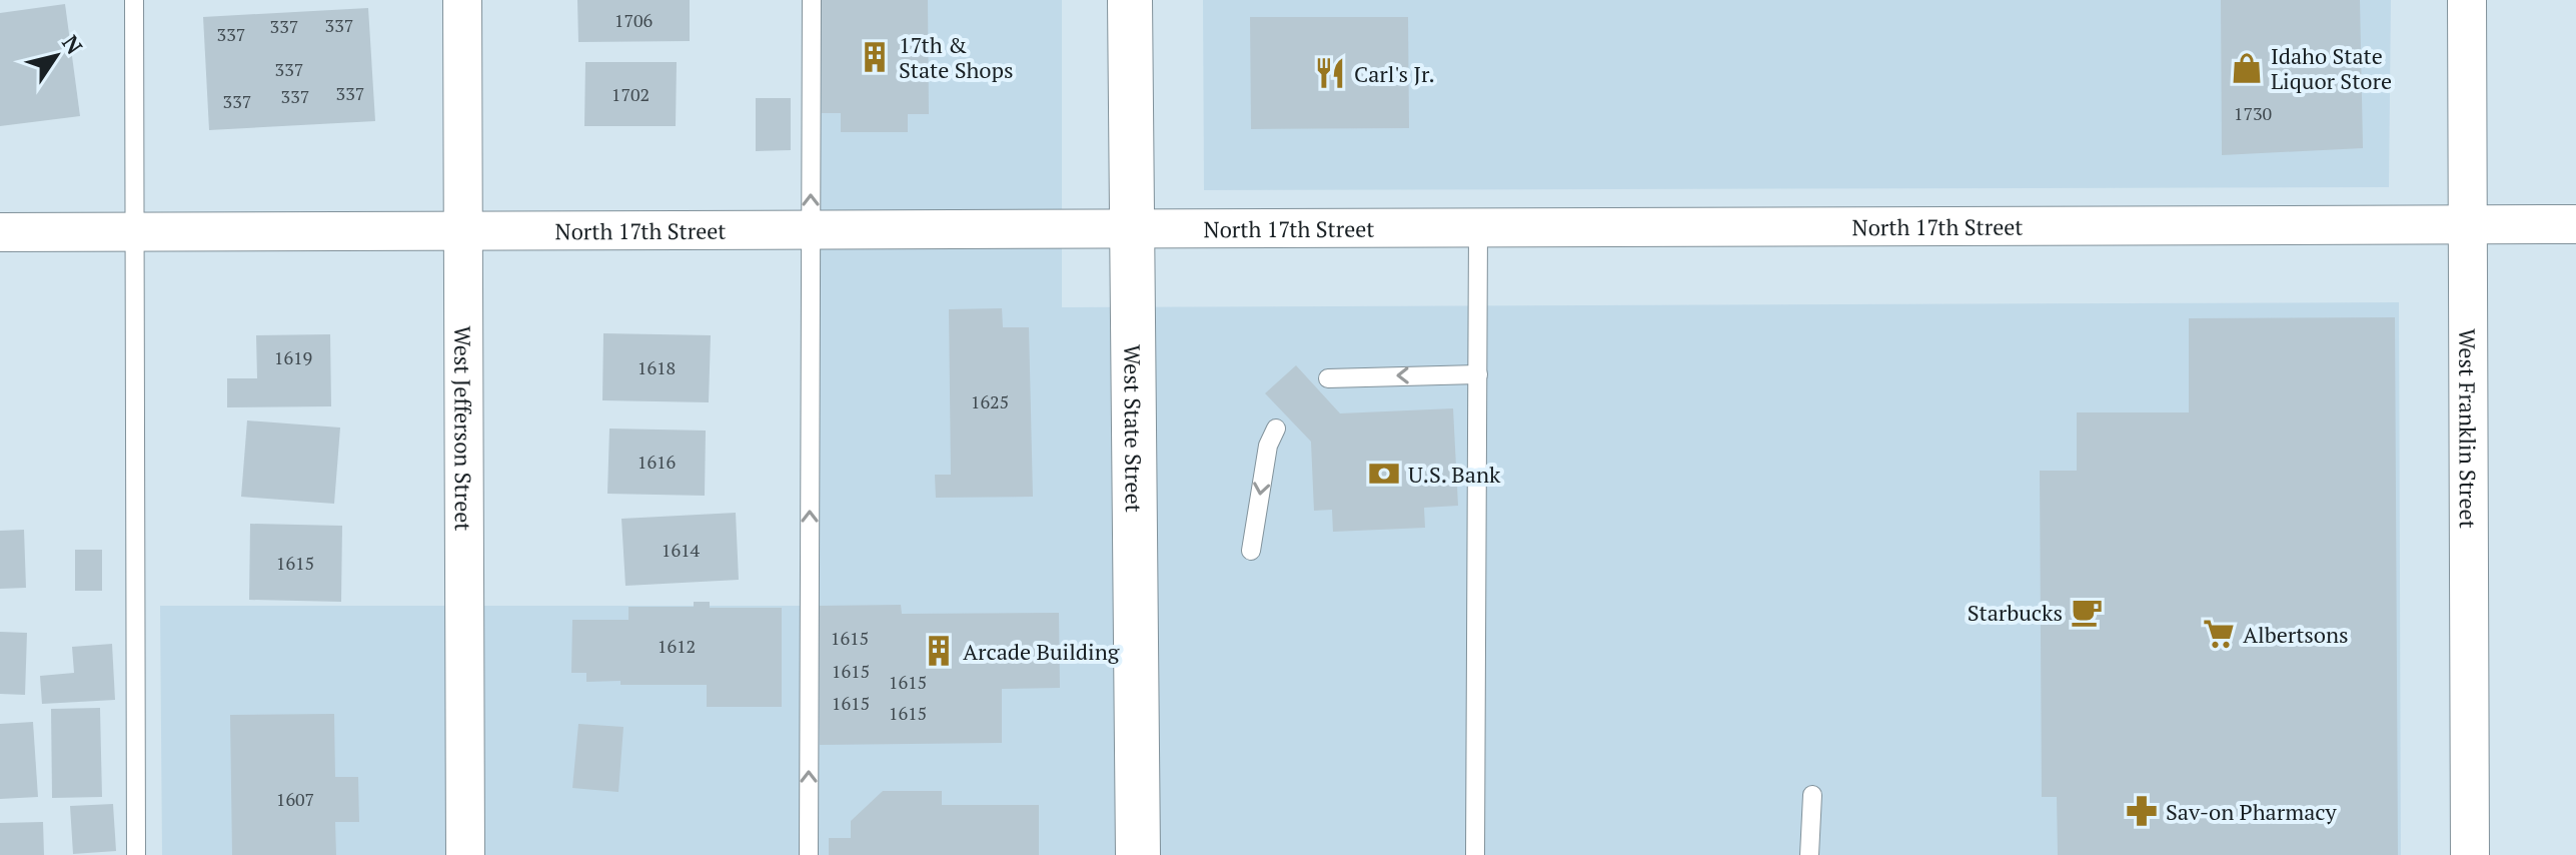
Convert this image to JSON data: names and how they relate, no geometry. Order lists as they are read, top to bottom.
{
  "streets": {
    "main road": ["West State Street"],
    "street": ["North 17th Street", "West Jefferson Street", "West Franklin Street"]
  },
  "crossings": [
    ["North 17th Street", "West Jefferson Street"],
    ["North 17th Street", "West State Street"],
    ["North 17th Street", "West Franklin Street"]
  ],
  "places": {
    "building": ["17th & State Shops", "Arcade Building"],
    "shop": ["Idaho State Liquor Store"],
    "restaurant": ["Carl's Jr."],
    "bank": ["U.S. Bank"],
    "cafe": ["Starbucks"],
    "supermarket": ["Albertsons"],
    "pharmacy": ["Sav-on Pharmacy"]
  },
  "house_numbers": [
    "1706",
    "337",
    "337",
    "337",
    "337",
    "337",
    "1702",
    "337",
    "337",
    "1730",
    "1619",
    "1618",
    "1625",
    "1616",
    "1614",
    "1615",
    "1615",
    "1612",
    "1615",
    "1615",
    "1615",
    "1615",
    "1607"
  ],
  "north": "top right"
}
